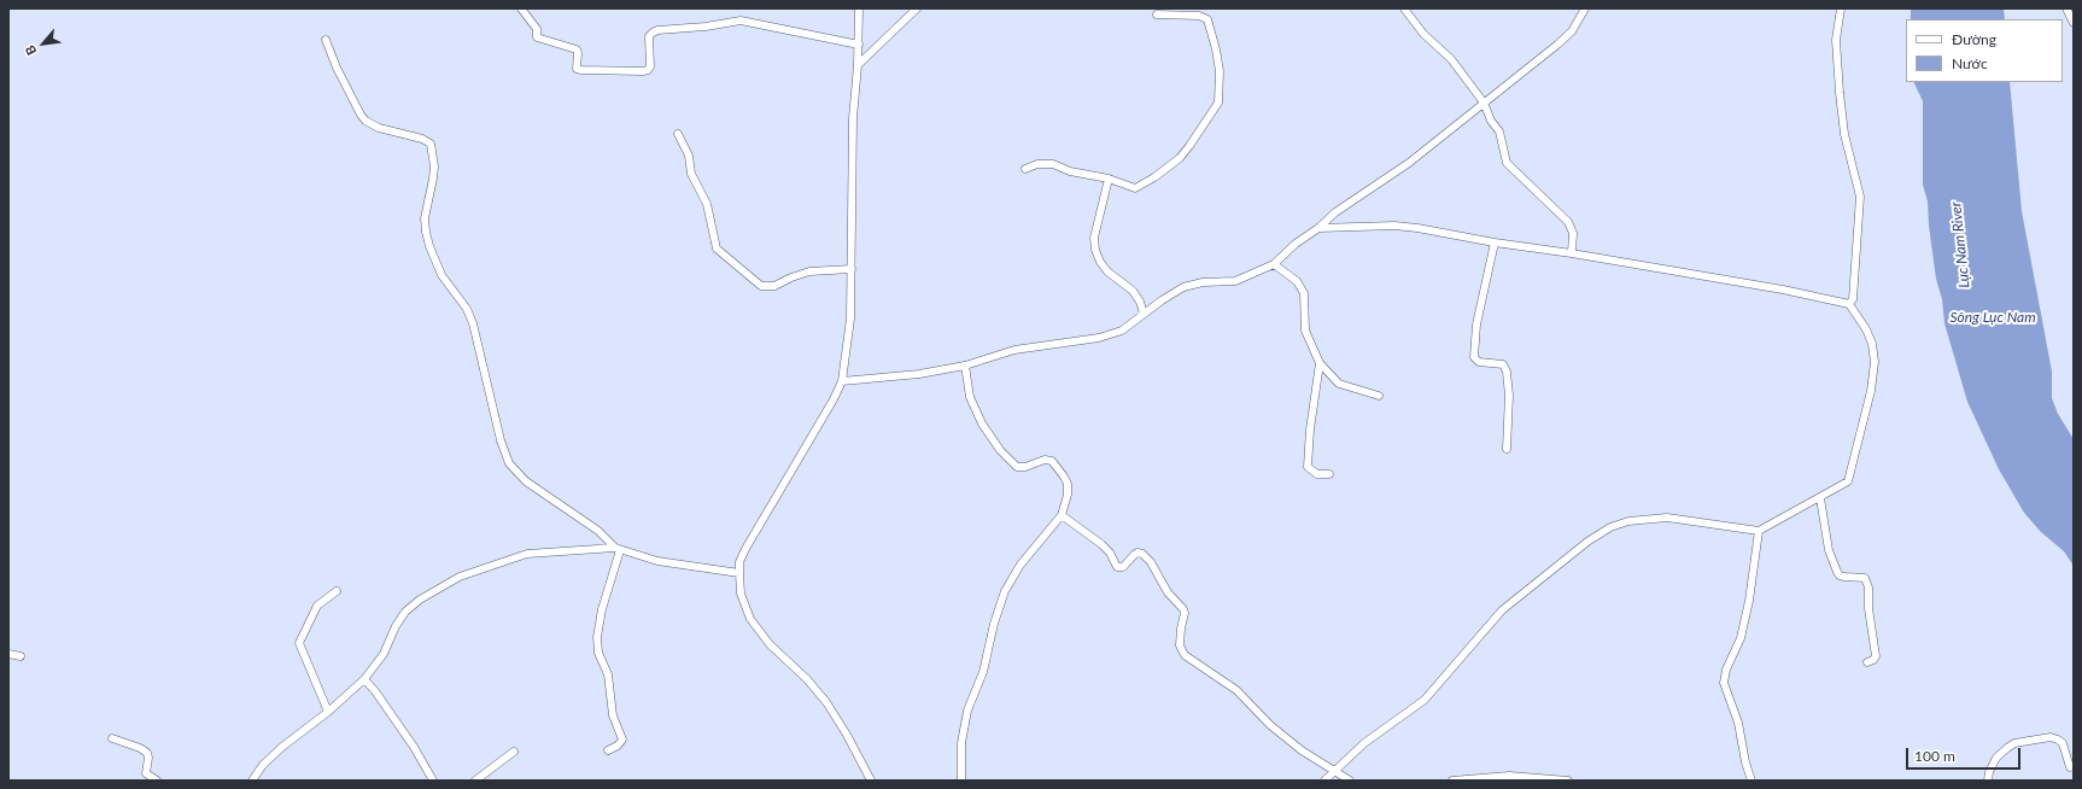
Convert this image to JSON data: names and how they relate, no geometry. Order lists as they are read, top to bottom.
{
  "water": ["Lục Nam River", "Sông Lục Nam"],
  "legend": ["Đường", "Nước"],
  "scale_bar": "100 m",
  "north": "bottom left"
}
